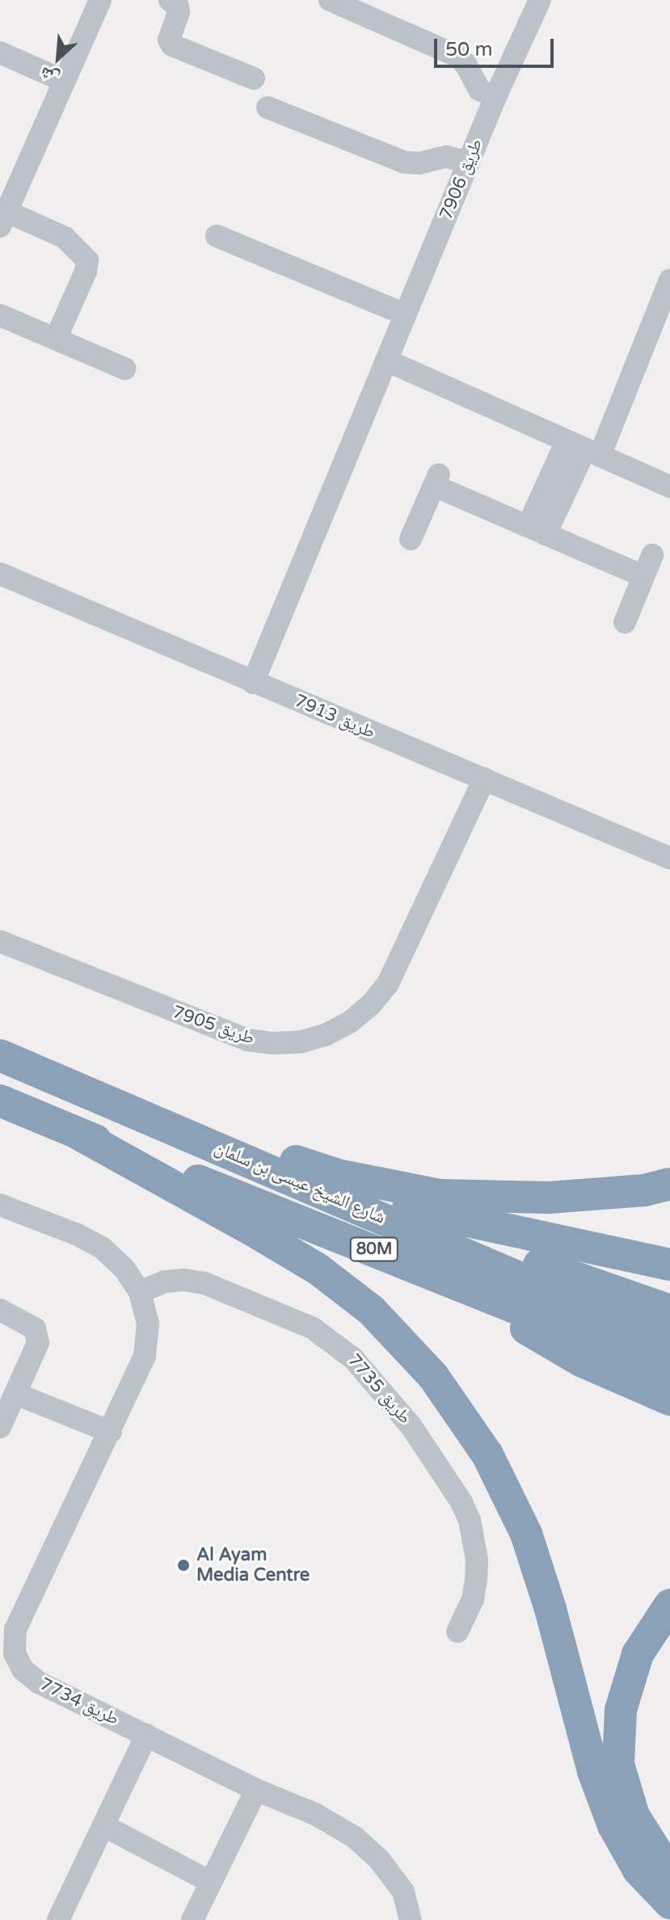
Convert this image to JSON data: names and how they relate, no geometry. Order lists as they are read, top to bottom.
{
  "streets": {
    "highway": ["شارع الشيخ عيسى بن سلمان", "80M"],
    "street": [
      "طريق 7906",
      "طريق 7913",
      "طريق 7905",
      "طريق 7735",
      "طريق 7734"
    ]
  },
  "crossings": [
    ["طريق 7906", "طريق 7913"],
    ["طريق 7913", "طريق 7905"],
    ["طريق 7735", "طريق 7734"]
  ],
  "places": ["Al Ayam Media Centre"],
  "scale_bar": "50 m",
  "north": "bottom left"
}
